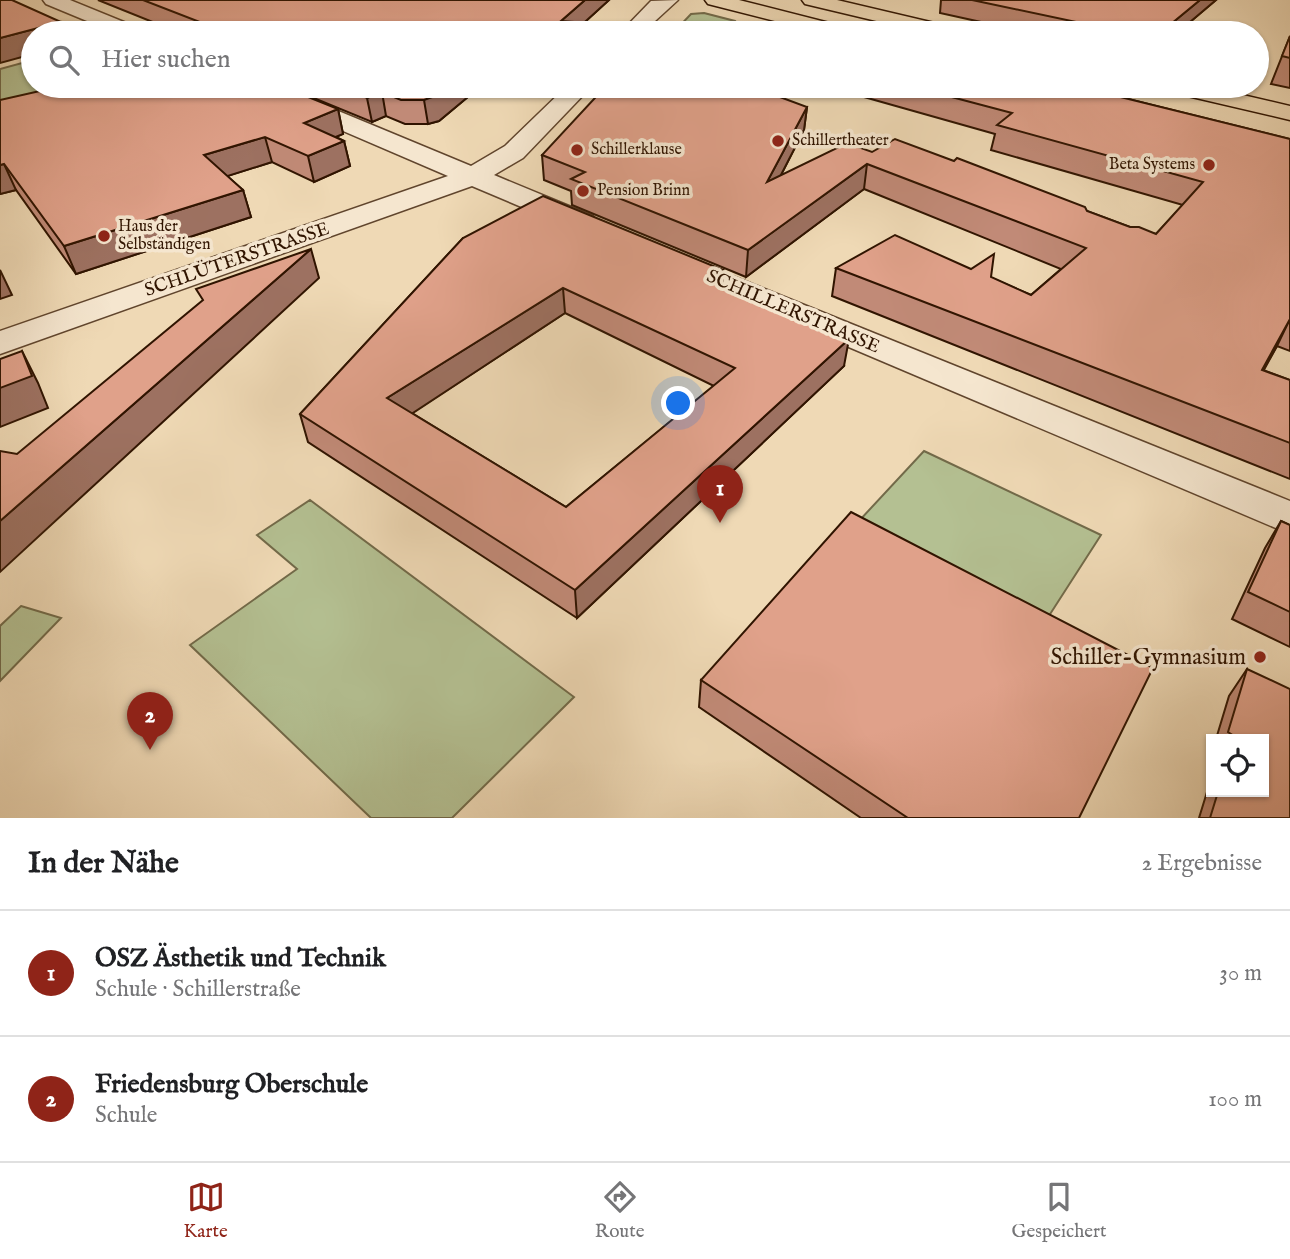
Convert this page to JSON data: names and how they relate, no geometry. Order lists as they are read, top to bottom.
{
  "streets": {
    "street": ["SCHLÜTERSTRASSE", "SCHILLERSTRASSE"]
  },
  "crossings": [
    ["SCHLÜTERSTRASSE", "SCHILLERSTRASSE"]
  ],
  "places": [
    "Schillertheater",
    "Schillerklause",
    "Beta Systems",
    "Pension Brinn",
    "Haus der Selbständigen",
    "Schiller-Gymnasium"
  ],
  "page": {
    "search": "Hier suchen",
    "pins": ["1", "2"],
    "heading": ["In der Nähe", "2 Ergebnisse"],
    "list": [
      {
        "mark": "1",
        "name": "OSZ Ästhetik und Technik",
        "note": "Schule · Schillerstraße",
        "value": "30 m"
      },
      {
        "mark": "2",
        "name": "Friedensburg Oberschule",
        "note": "Schule",
        "value": "100 m"
      }
    ],
    "nav": ["Karte", "Route", "Gespeichert"]
  }
}
